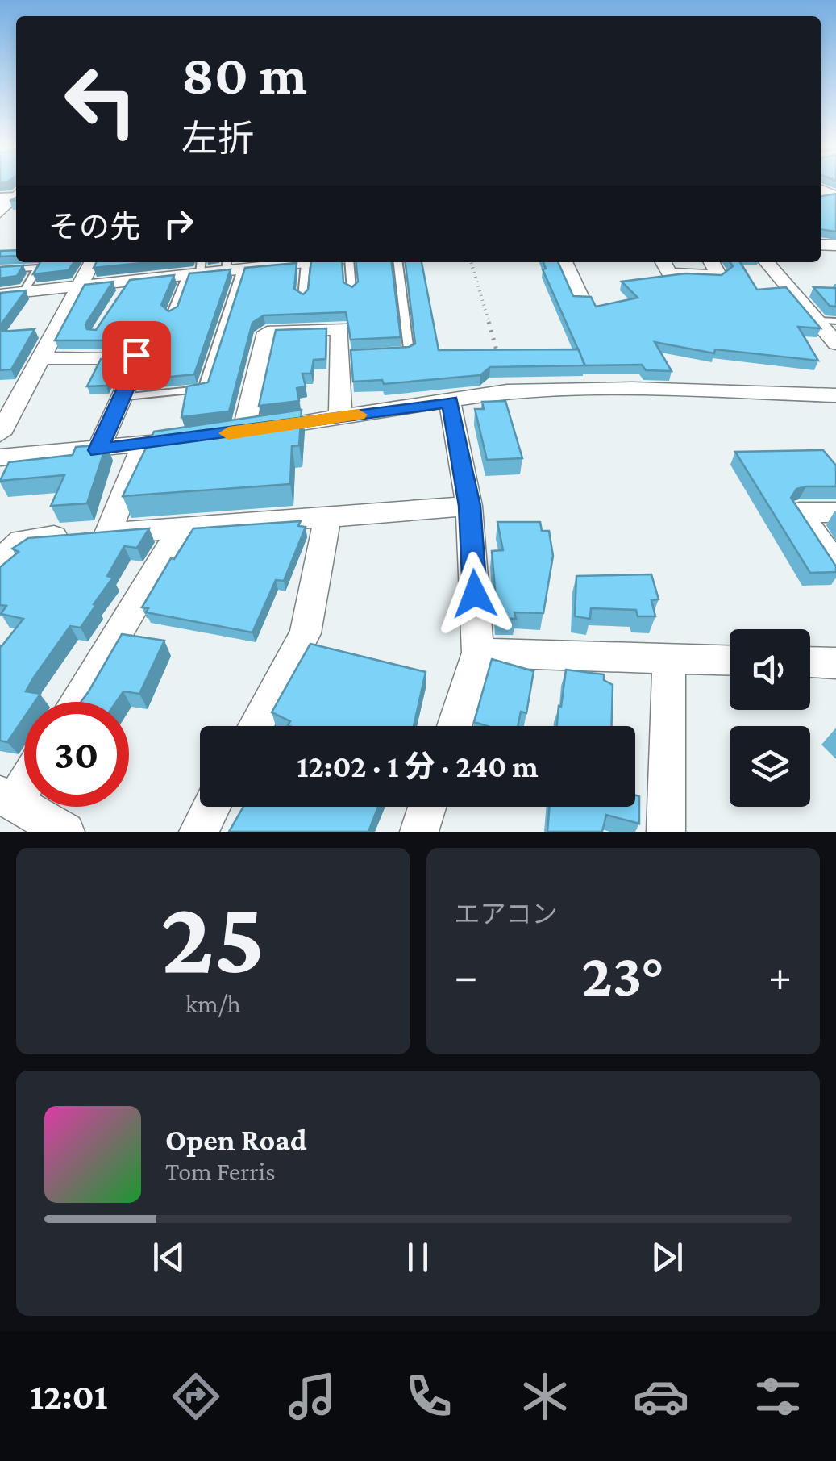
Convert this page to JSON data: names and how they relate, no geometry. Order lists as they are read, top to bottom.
{
  "page": {
    "turn": ["80 m", "左折"],
    "then": "その先",
    "limit": "30",
    "trip": "12:02 · 1 分 · 240 m",
    "tile": [
      ["25", "km/h"],
      "エアコン"
    ],
    "heat": ["−", "23°", "+"],
    "song": ["Open Road", "Tom Ferris"],
    "tabs": "12:01"
  }
}
